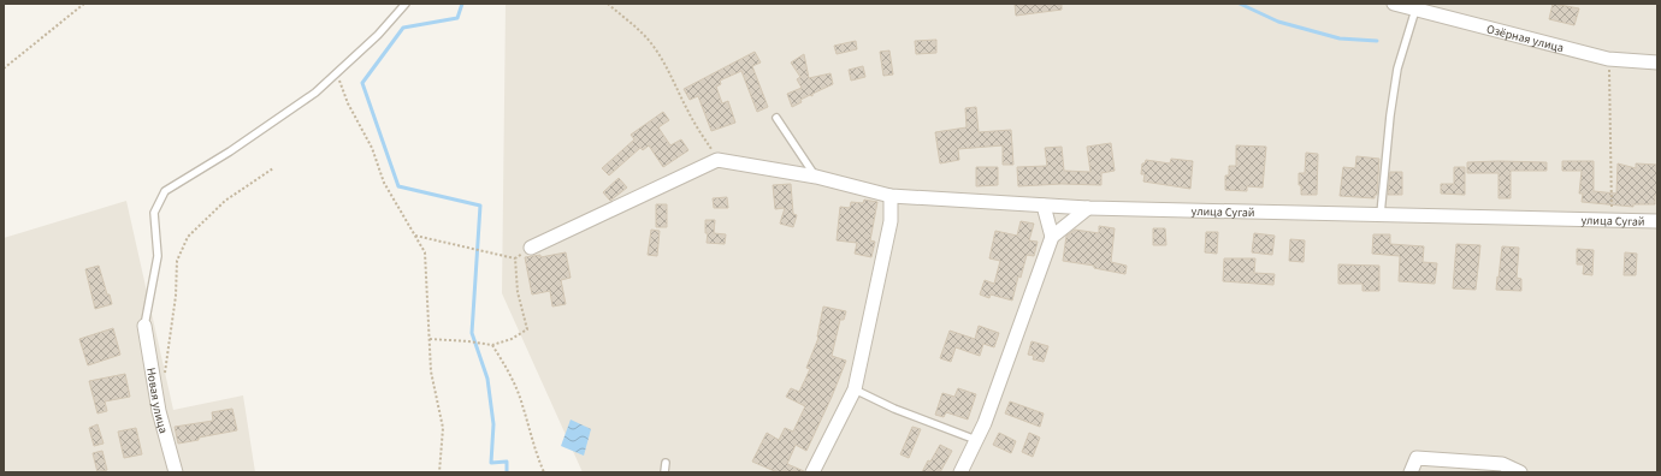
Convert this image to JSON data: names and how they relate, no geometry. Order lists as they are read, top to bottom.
{
  "streets": {
    "street": ["Озёрная улица", "улица Сугай", "Новая улица"]
  }
}
